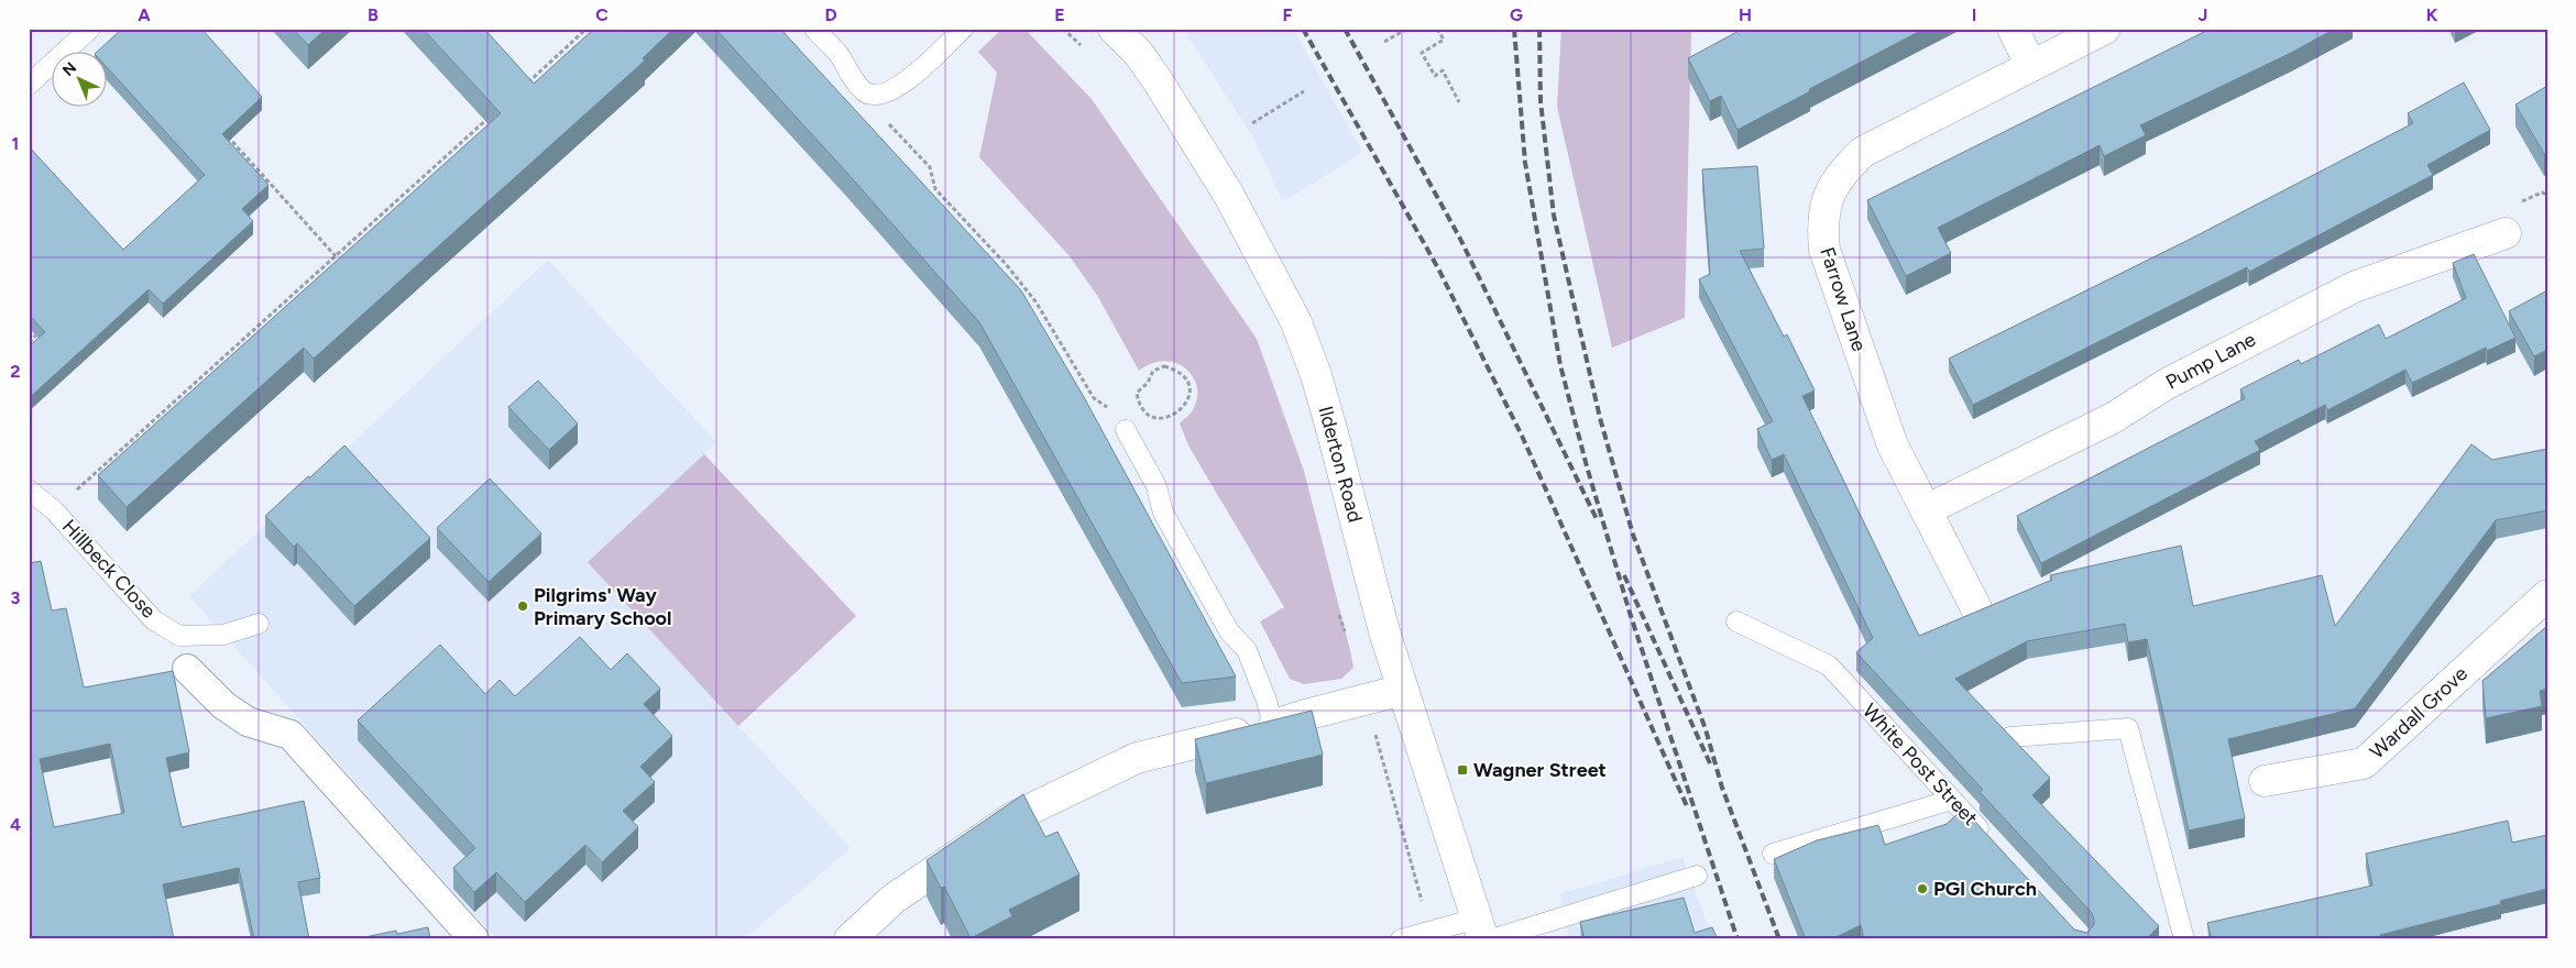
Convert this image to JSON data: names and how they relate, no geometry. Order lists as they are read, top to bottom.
{
  "streets": {
    "street": [
      "Farrow Lane",
      "Pump Lane",
      "Ilderton Road",
      "Wardall Grove"
    ],
    "lane": ["Hillbeck Close", "White Post Street"]
  },
  "crossings": [
    ["Farrow Lane", "Pump Lane"]
  ],
  "places": {
    "other": ["Pilgrims' Way Primary School", "PGI Church"],
    "transit": ["Wagner Street"]
  },
  "north": "top left",
  "grid": {
    "columns": [
      "A",
      "B",
      "C",
      "D",
      "E",
      "F",
      "G",
      "H",
      "I",
      "J",
      "K"
    ],
    "rows": [
      "1",
      "2",
      "3",
      "4"
    ]
  }
}
